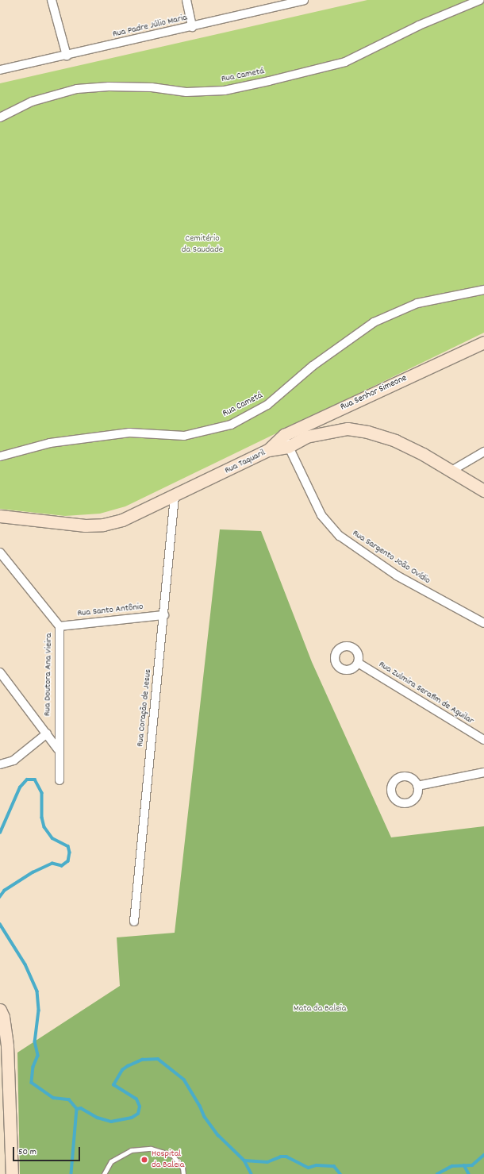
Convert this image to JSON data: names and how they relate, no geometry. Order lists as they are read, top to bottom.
{
  "streets": {
    "street": [
      "Rua Padre Júlio Maria",
      "Rua Cametá",
      "Rua Senhor Simeone",
      "Rua Taquaril",
      "Rua Sargento João Ovídio",
      "Rua Santo Antônio",
      "Rua Doutora Ana Vieira",
      "Rua Zulmira Serafim de Aguilar",
      "Rua Coração de Jesus"
    ]
  },
  "crossings": [
    ["Rua Senhor Simeone", "Rua Taquaril"],
    ["Rua Senhor Simeone", "Rua Sargento João Ovídio"],
    ["Rua Taquaril", "Rua Sargento João Ovídio"],
    ["Rua Taquaril", "Rua Coração de Jesus"],
    ["Rua Santo Antônio", "Rua Doutora Ana Vieira"],
    ["Rua Santo Antônio", "Rua Coração de Jesus"]
  ],
  "parks": ["Cemitério da Saudade", "Mata da Baleia"],
  "places": ["Hospital da Baleia"],
  "scale_bar": "50 m"
}
